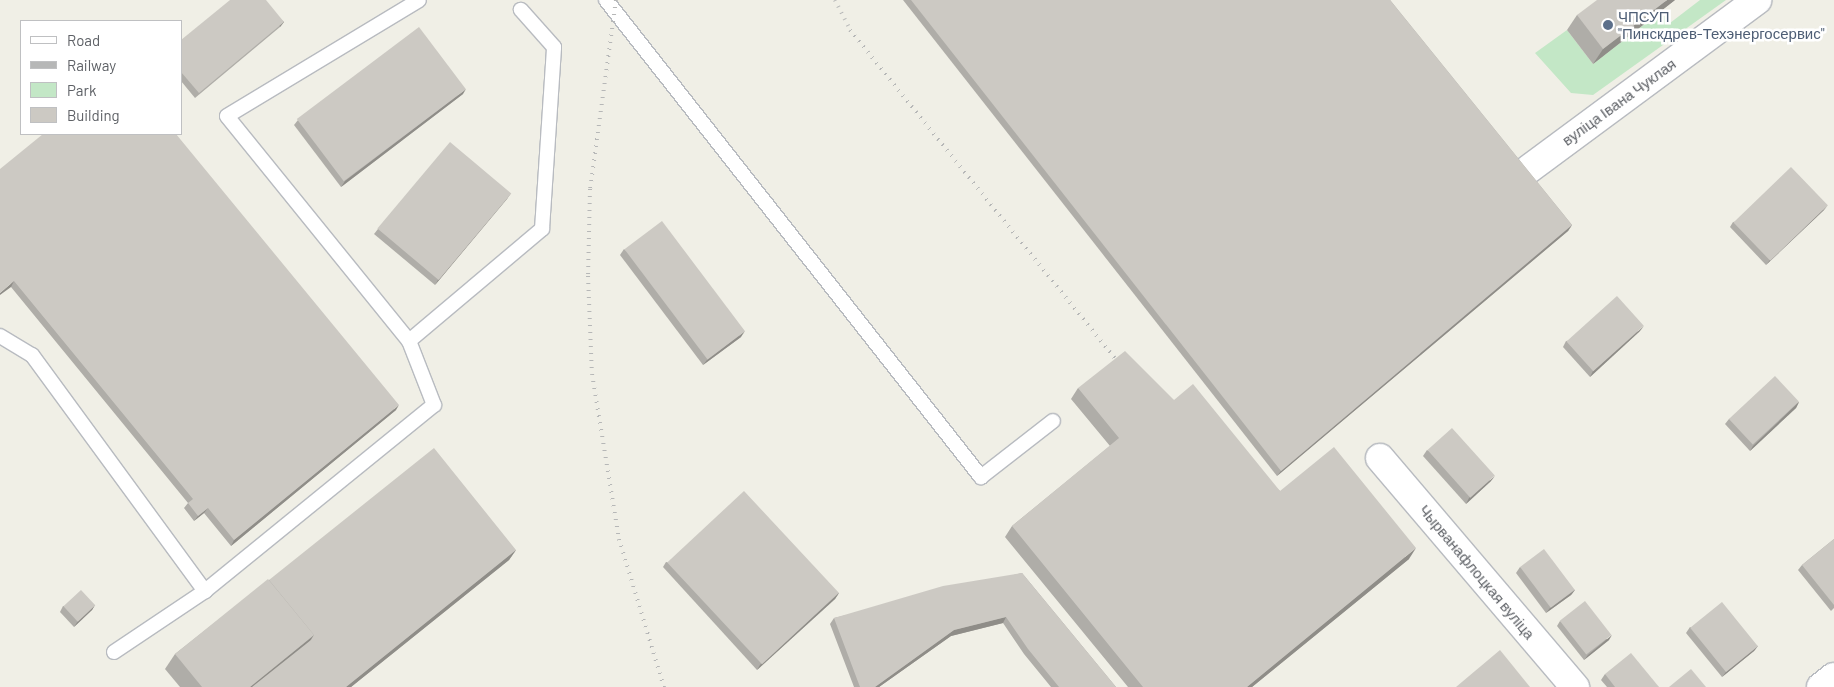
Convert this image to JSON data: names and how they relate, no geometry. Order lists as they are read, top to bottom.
{
  "streets": {
    "street": ["вуліца Івана Чуклая", "Чырванафлоцкая вуліца"]
  },
  "places": ["ЧПСУП \"Пинскдрев-Техэнергосервис\""],
  "legend": [
    "Road",
    "Railway",
    "Park",
    "Building"
  ]
}
